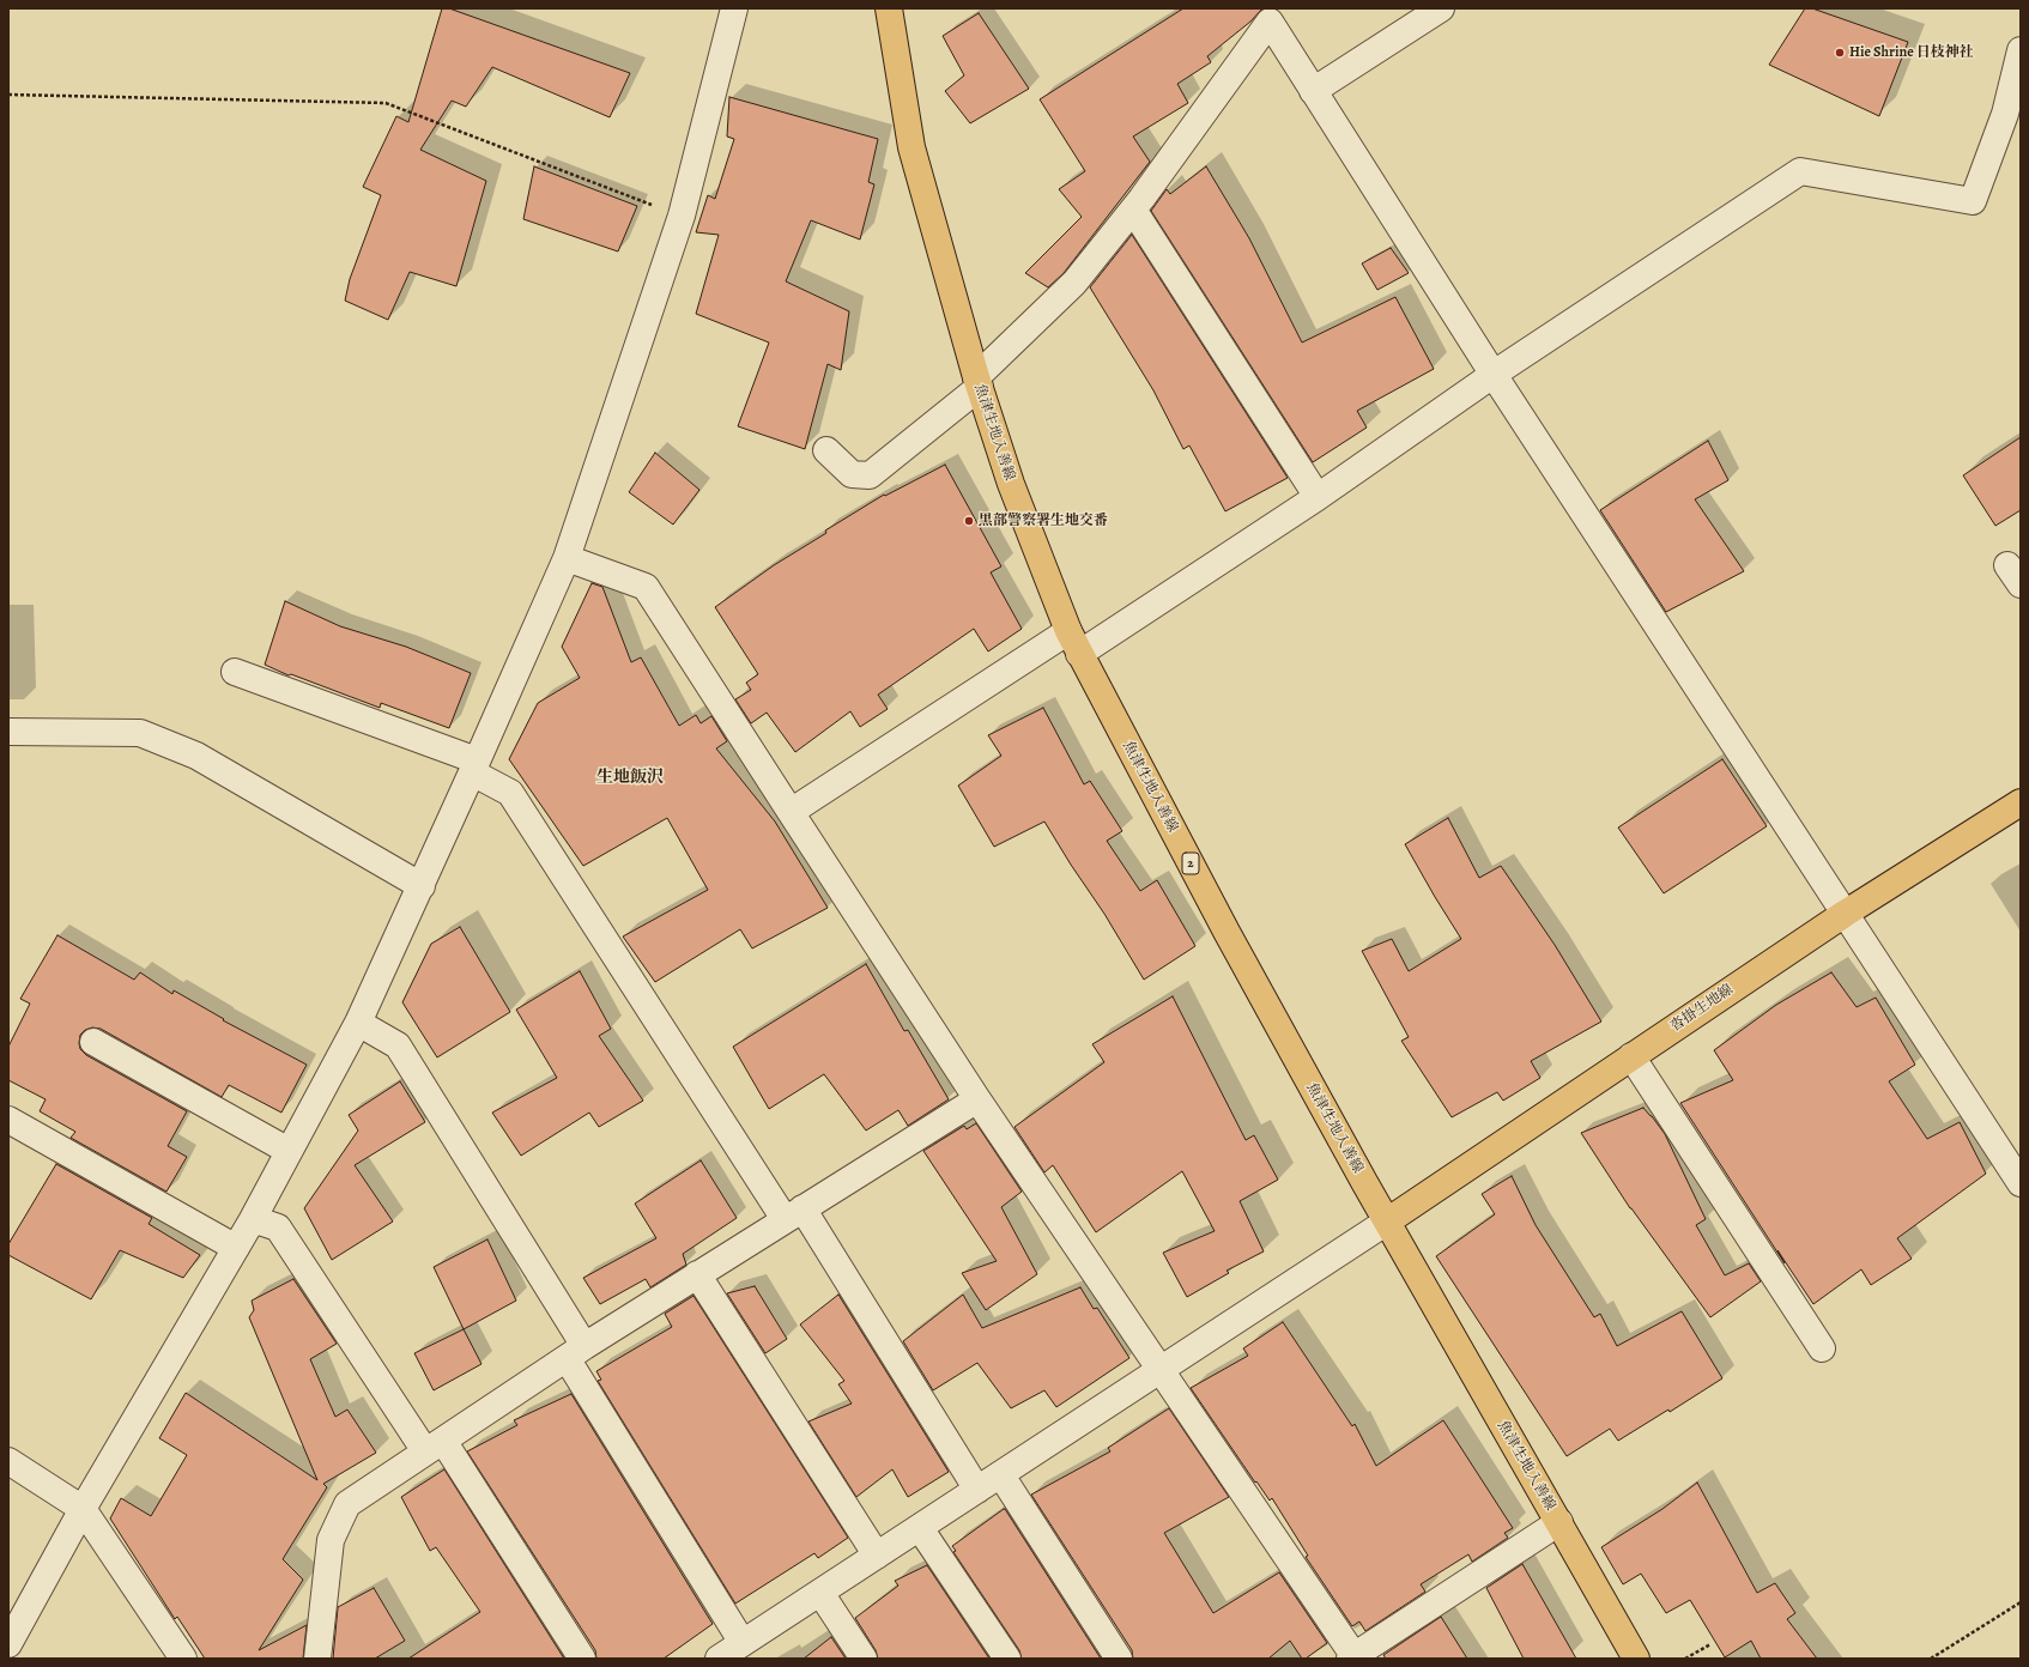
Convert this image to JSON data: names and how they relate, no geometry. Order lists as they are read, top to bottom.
{
  "streets": {
    "main road": ["魚津生地入善線", "2", "沓掛生地線"]
  },
  "crossings": [
    ["魚津生地入善線", "沓掛生地線"]
  ],
  "districts": ["生地飯沢"],
  "places": ["Hie Shrine 日枝神社", "黒部警察署生地交番"]
}
